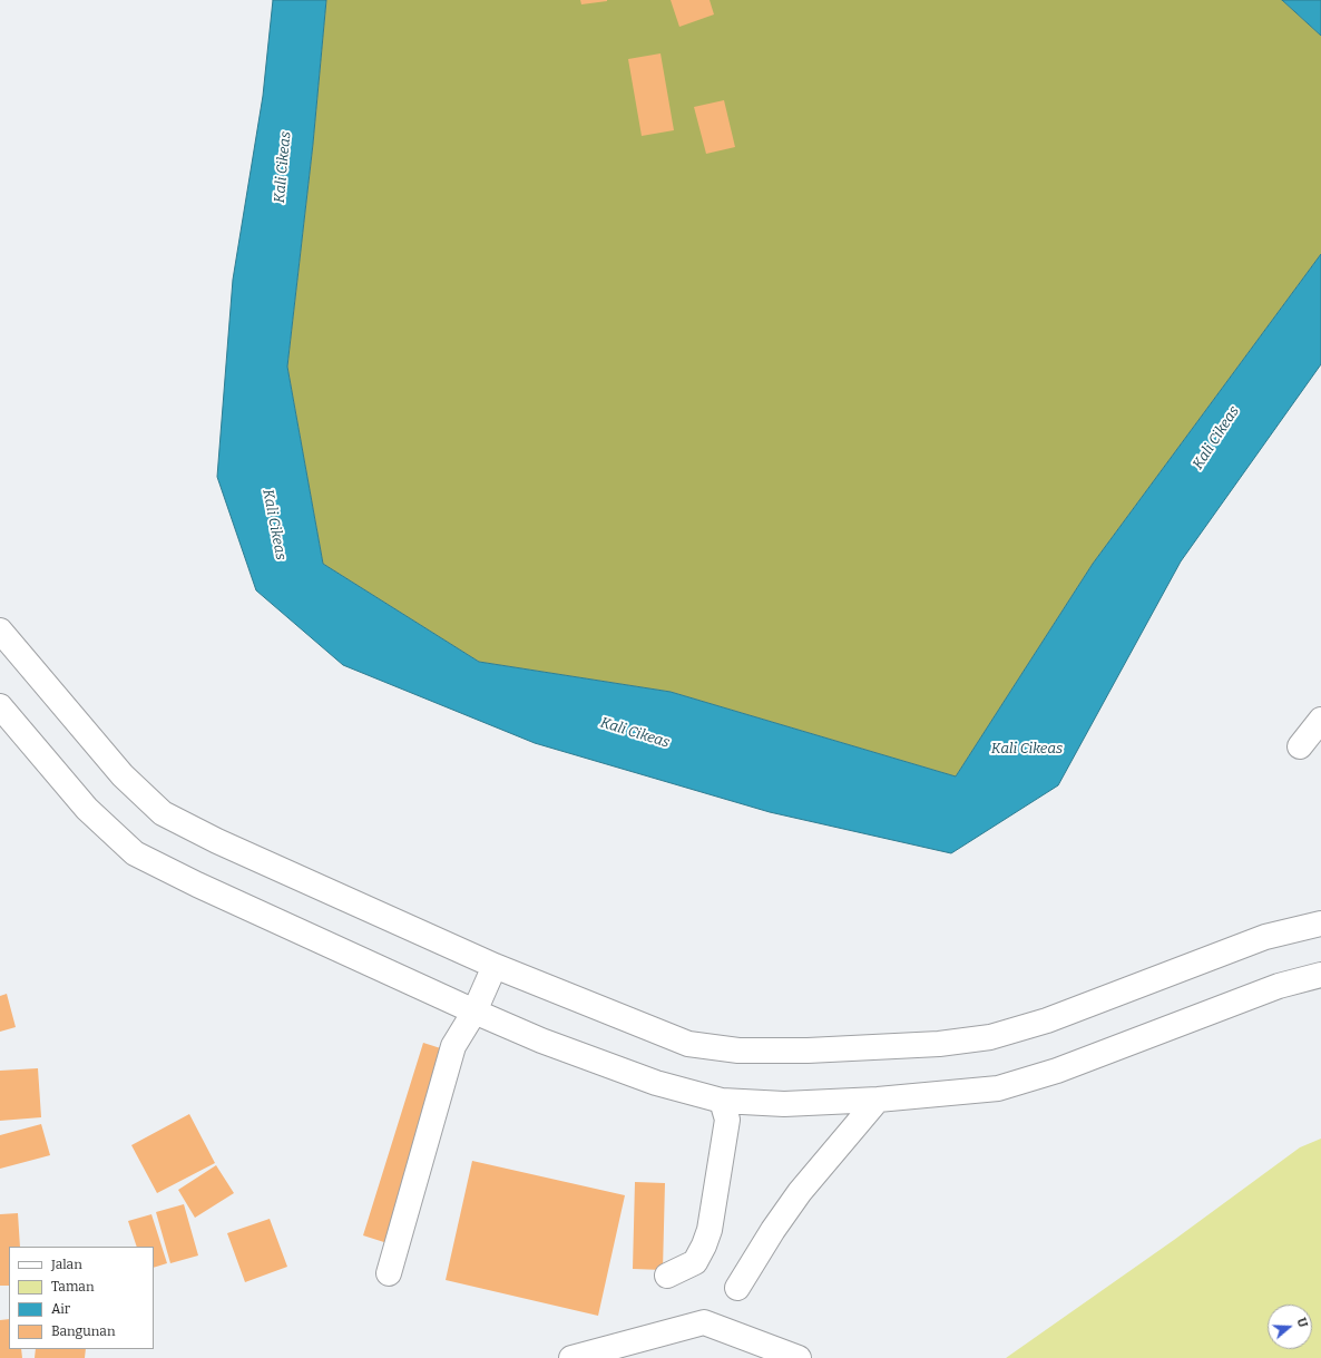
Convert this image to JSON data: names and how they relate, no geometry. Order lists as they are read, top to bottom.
{
  "water": ["Kali Cikeas"],
  "legend": [
    "Jalan",
    "Taman",
    "Air",
    "Bangunan"
  ],
  "north": "right"
}
